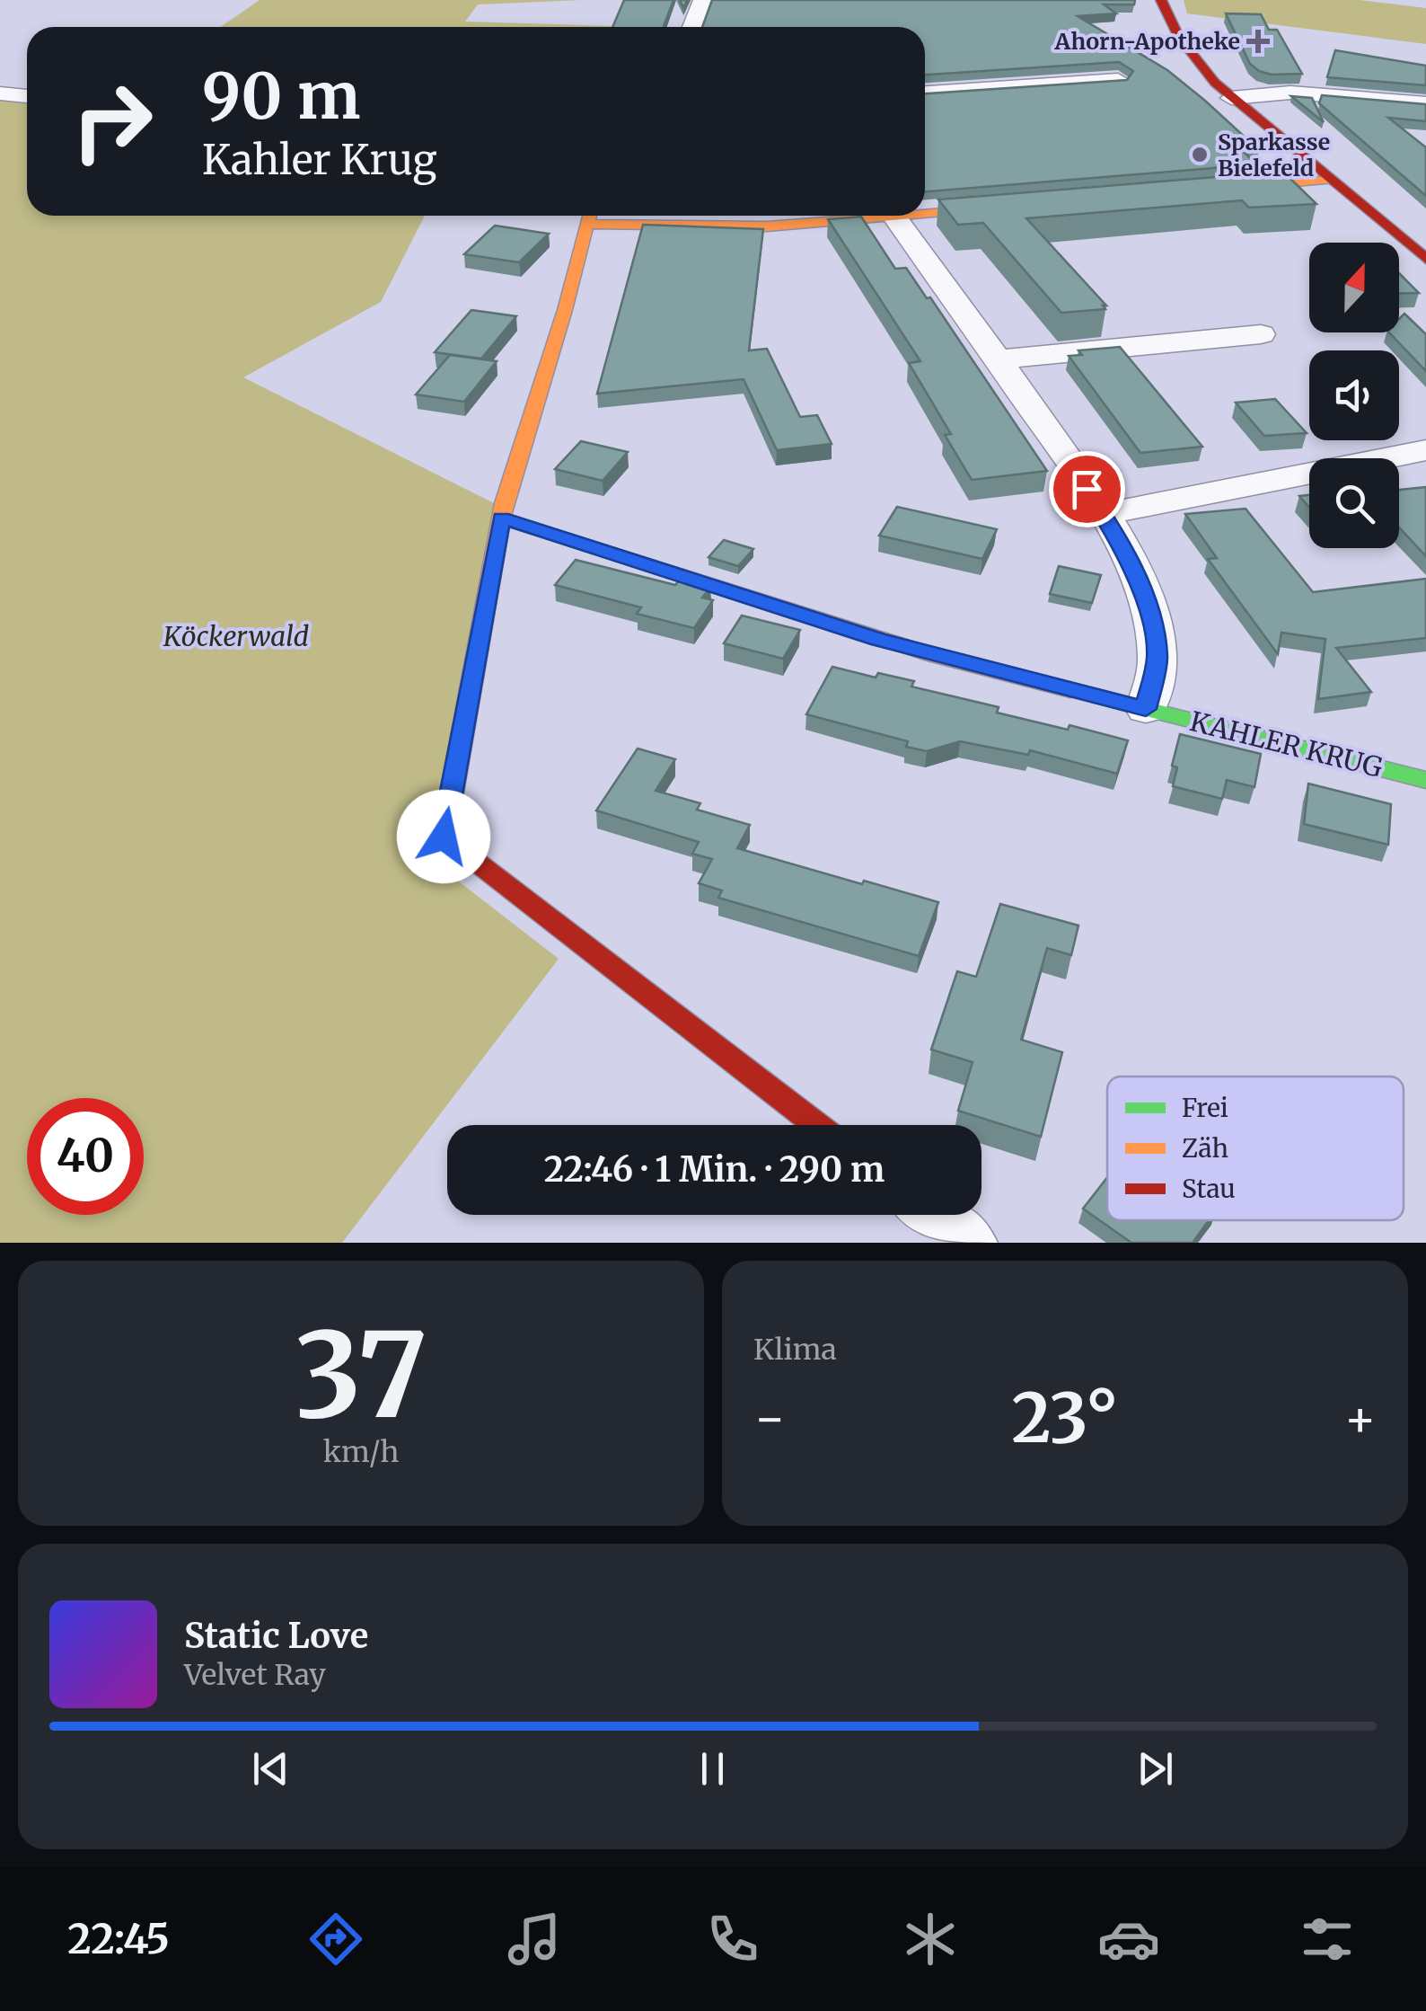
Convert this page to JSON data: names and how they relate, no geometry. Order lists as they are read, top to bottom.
{
  "streets": {
    "street": ["KAHLER KRUG"]
  },
  "parks": ["Köckerwald"],
  "places": {
    "health": ["Ahorn-Apotheke"],
    "other": ["Sparkasse Bielefeld"]
  },
  "legend": ["Frei", "Zäh", "Stau"],
  "north": "top",
  "page": {
    "turn": ["90 m", "Kahler Krug"],
    "limit": "40",
    "trip": "22:46 · 1 Min. · 290 m",
    "tile": [
      ["37", "km/h"],
      "Klima"
    ],
    "heat": ["−", "23°", "+"],
    "song": ["Static Love", "Velvet Ray"],
    "tabs": "22:45"
  }
}
